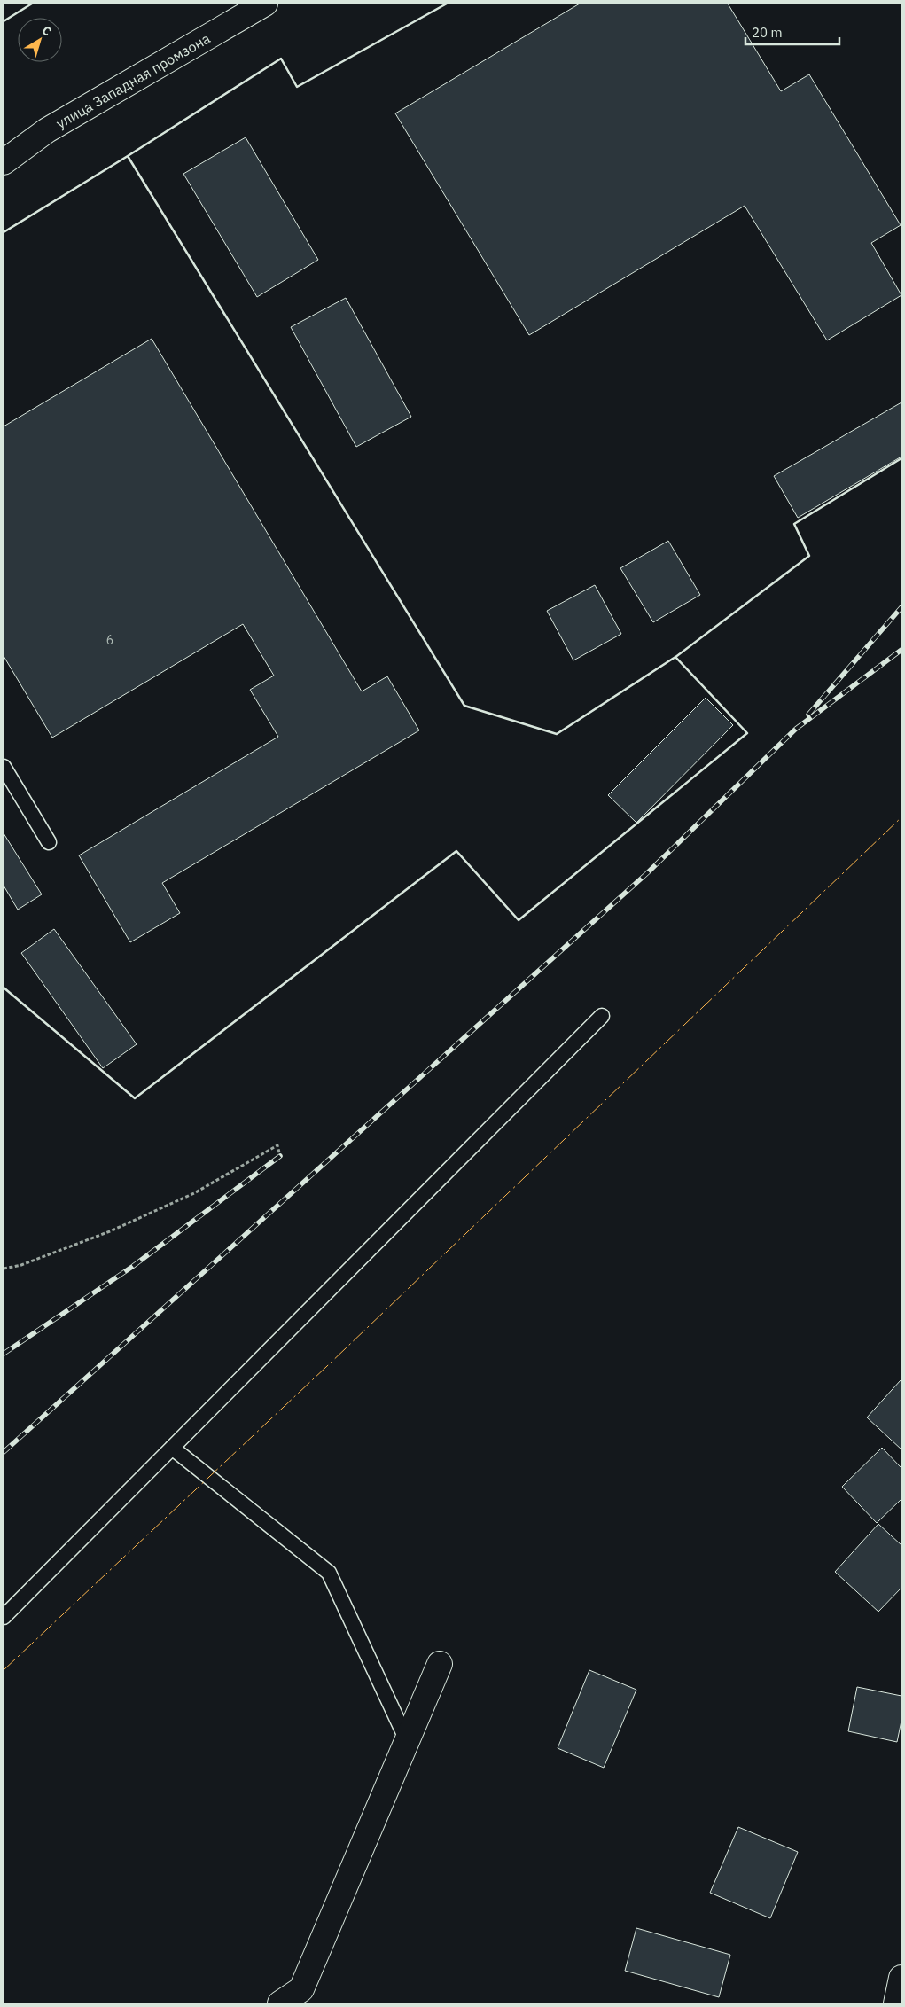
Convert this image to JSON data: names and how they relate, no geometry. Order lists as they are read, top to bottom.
{
  "streets": {
    "street": ["улица Западная промзона"]
  },
  "house_numbers": ["6"],
  "scale_bar": "20 m",
  "north": "top right"
}
